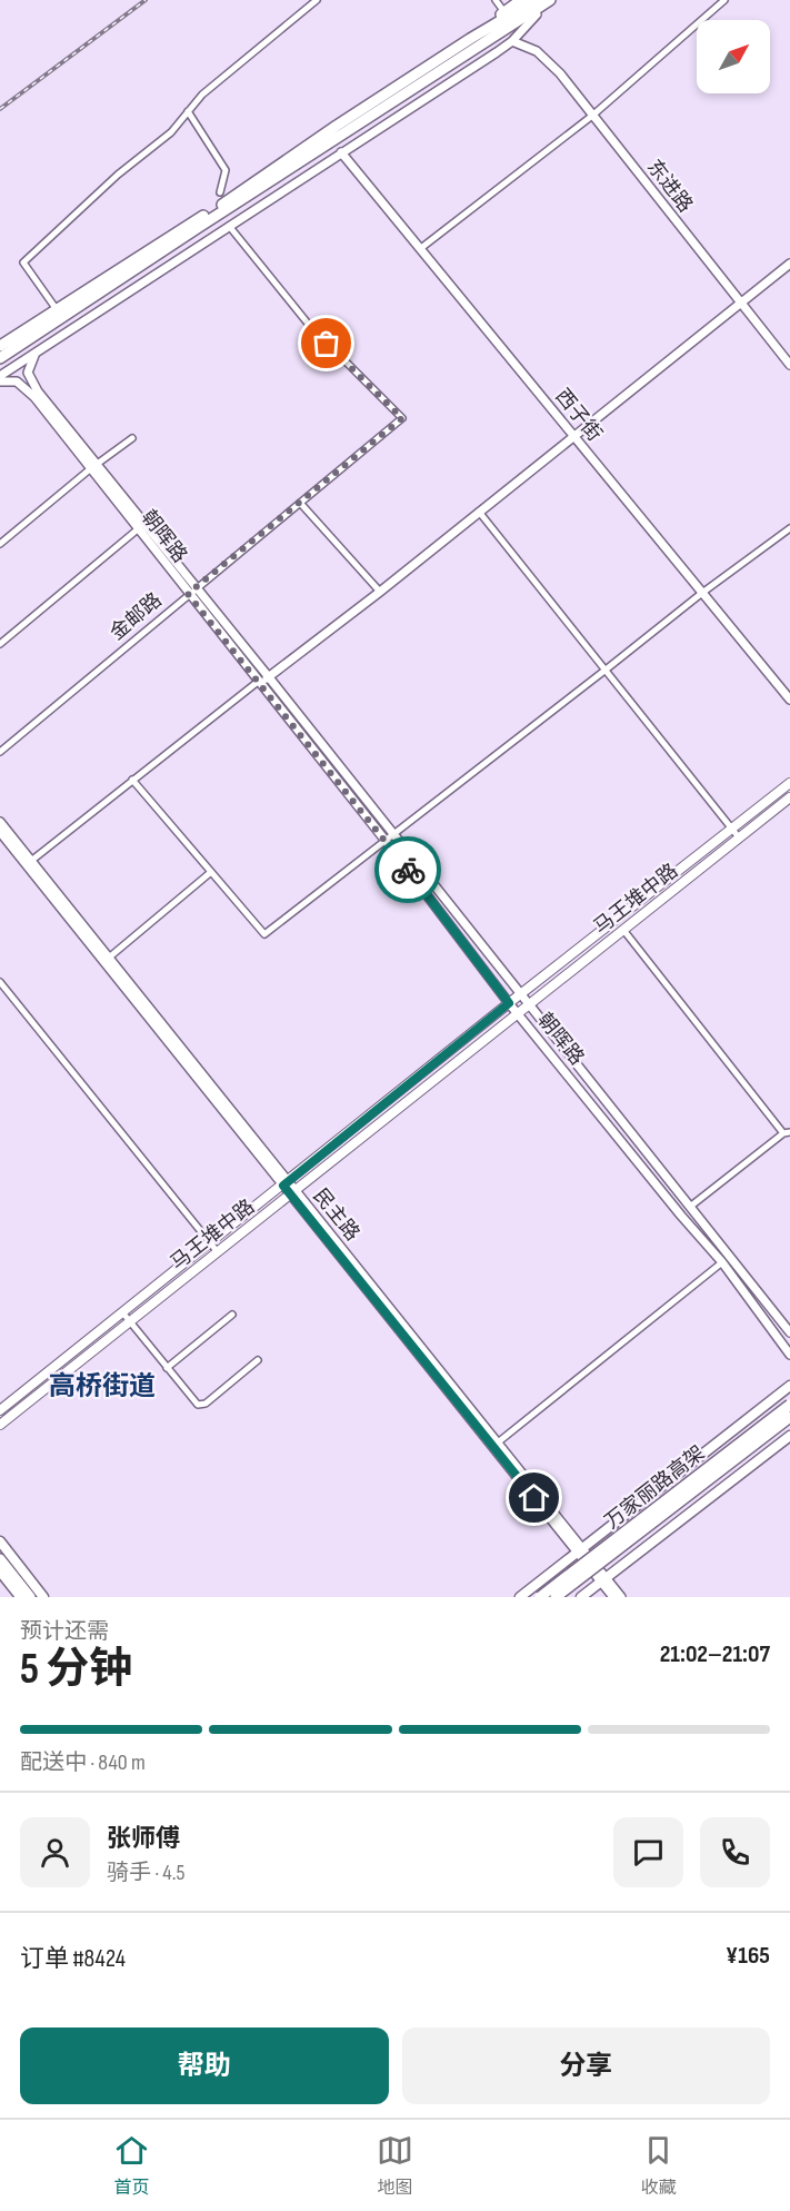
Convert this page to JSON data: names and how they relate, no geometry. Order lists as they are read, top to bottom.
{
  "streets": {
    "highway": ["万家丽路高架"],
    "main road": ["马王堆中路"],
    "street": [
      "东进路",
      "西子街",
      "朝晖路",
      "金邮路",
      "民主路"
    ]
  },
  "crossings": [
    ["朝晖路", "金邮路"],
    ["朝晖路", "马王堆中路"],
    ["马王堆中路", "民主路"]
  ],
  "districts": ["高桥街道"],
  "north": "top right",
  "page": {
    "heading": ["5 分钟", "预计还需", "21:02–21:07"],
    "panel": [
      "张师傅",
      "骑手 · 4.5",
      "订单 #8424",
      "¥165"
    ],
    "bar": "配送中 · 840 m",
    "buttons": ["帮助", "分享"],
    "tabs": ["首页", "地图", "收藏"]
  }
}
